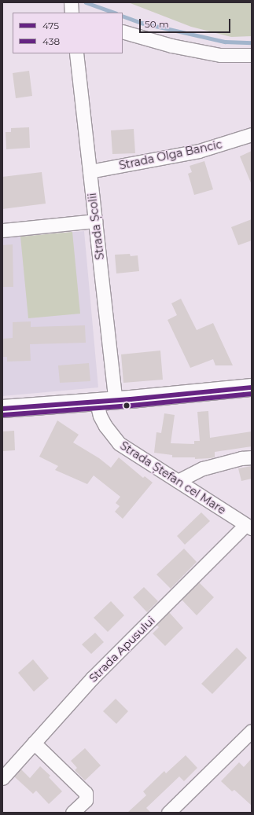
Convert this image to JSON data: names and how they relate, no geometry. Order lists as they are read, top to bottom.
{
  "streets": {
    "street": [
      "Strada Olga Bancic",
      "Strada Școlii",
      "Strada Ștefan cel Mare",
      "Strada Apusului"
    ]
  },
  "crossings": [
    ["Strada Olga Bancic", "Strada Școlii"],
    ["Strada Ștefan cel Mare", "Strada Apusului"]
  ],
  "lines": ["transit line 475", "transit line 438"],
  "legend": ["475", "438"],
  "scale_bar": "50 m"
}
